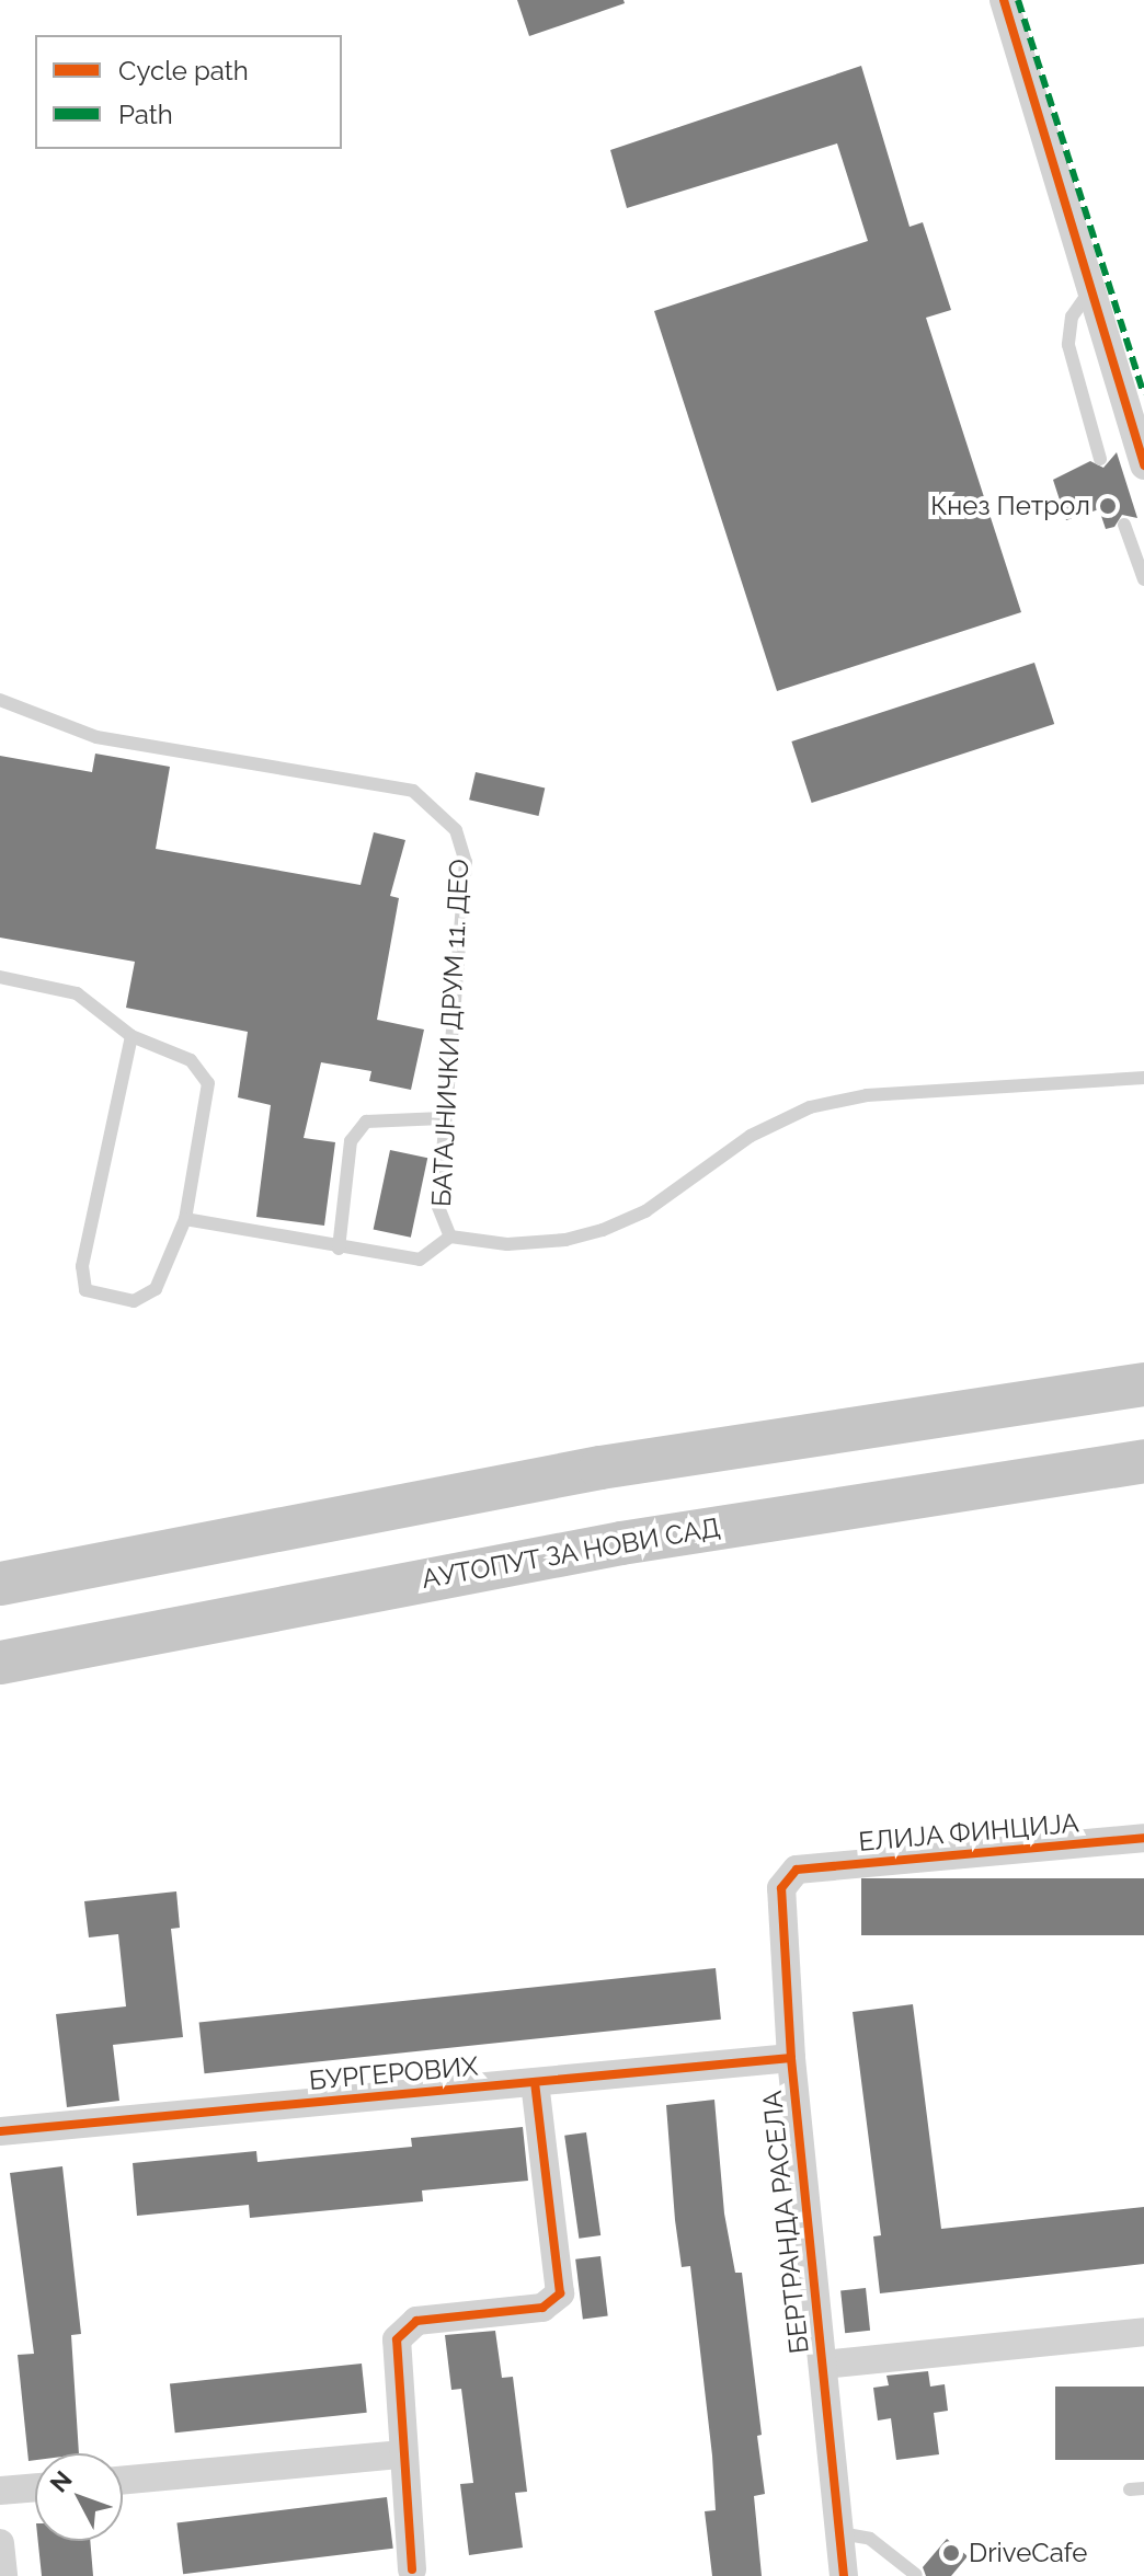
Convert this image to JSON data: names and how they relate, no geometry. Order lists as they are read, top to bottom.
{
  "streets": {
    "main road": ["АУТОПУТ ЗА НОВИ САД"],
    "street": ["ЕЛИЈА ФИНЦИЈА", "БУРГЕРОВИХ", "БЕРТРАНДА РАСЕЛА"],
    "lane": ["БАТАЈНИЧКИ ДРУМ 11. ДЕО"]
  },
  "crossings": [
    ["ЕЛИЈА ФИНЦИЈА", "БЕРТРАНДА РАСЕЛА"],
    ["БУРГЕРОВИХ", "БЕРТРАНДА РАСЕЛА"]
  ],
  "places": ["Кнез Петрол", "DriveCafe"],
  "legend": ["Cycle path", "Path"],
  "north": "top left"
}
